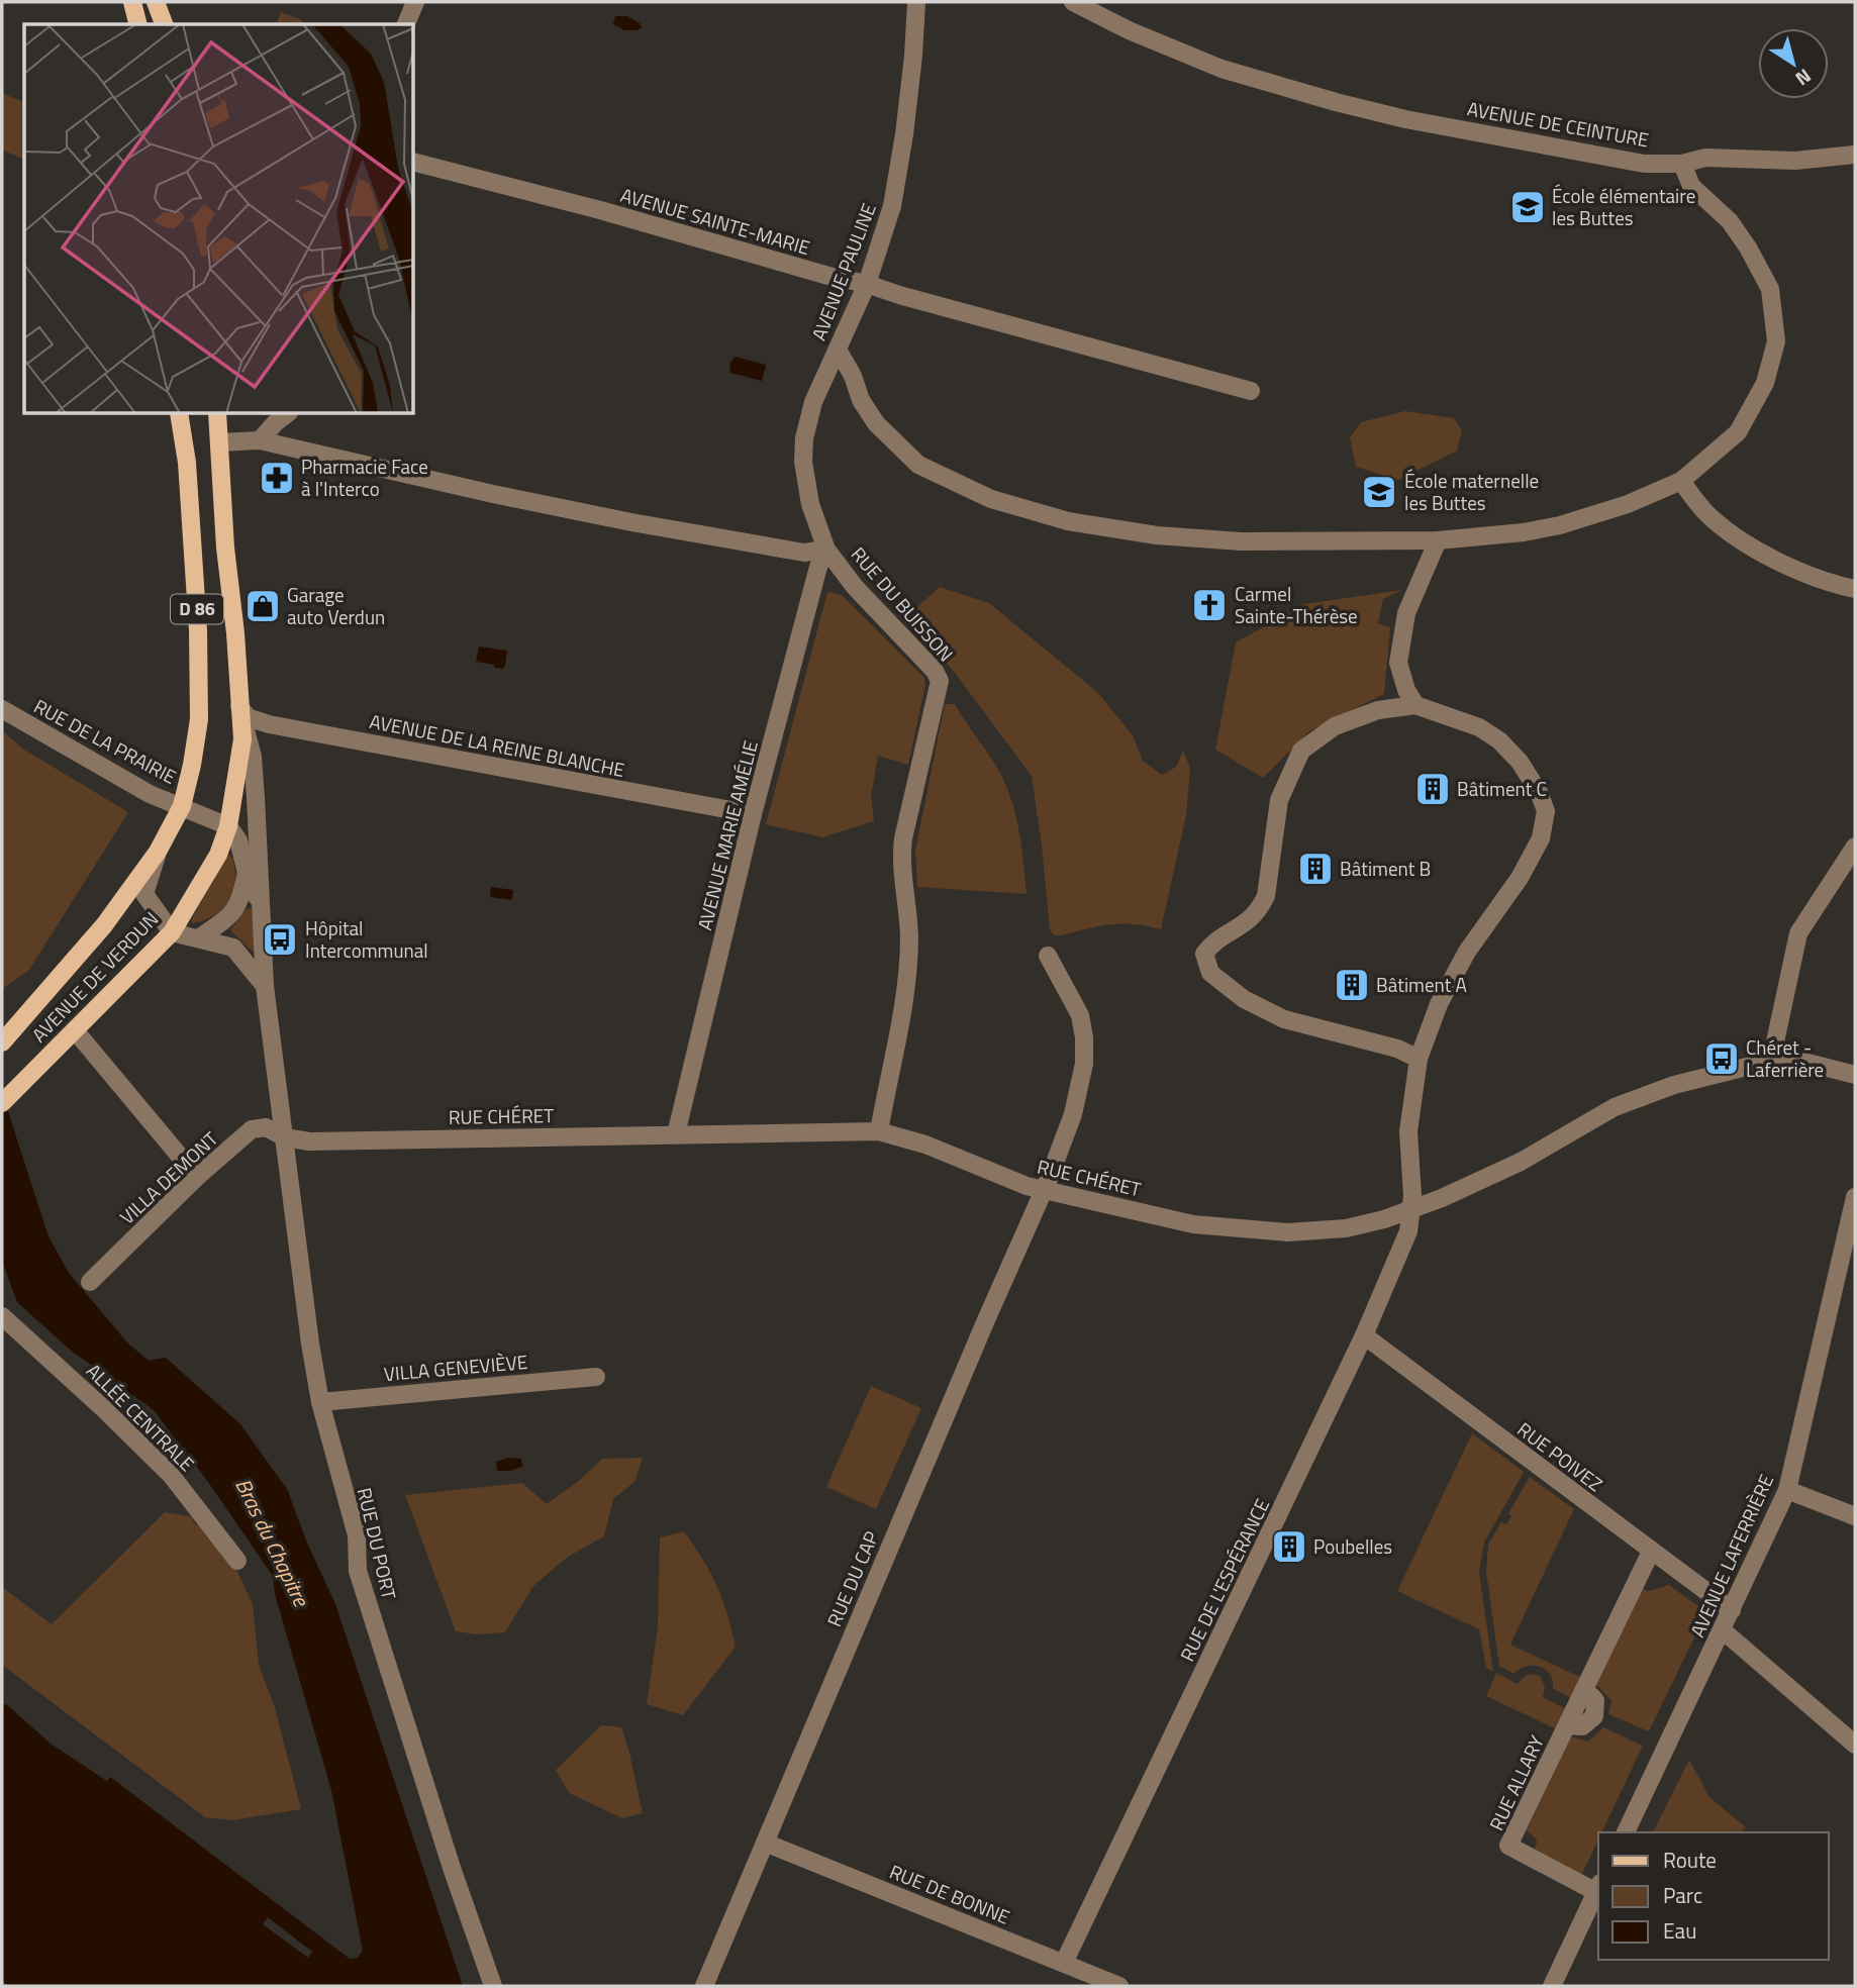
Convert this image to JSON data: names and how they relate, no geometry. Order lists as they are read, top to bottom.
{
  "streets": {
    "main road": ["D 86", "AVENUE DE VERDUN"],
    "street": [
      "AVENUE DE CEINTURE",
      "AVENUE SAINTE-MARIE",
      "AVENUE PAULINE",
      "RUE DU BUISSON",
      "RUE DE LA PRAIRIE",
      "AVENUE DE LA REINE BLANCHE",
      "AVENUE MARIE AMÉLIE",
      "RUE CHÉRET",
      "VILLA DEMONT",
      "VILLA GENEVIÈVE",
      "ALLÉE CENTRALE",
      "RUE POIVEZ",
      "RUE DU PORT",
      "AVENUE LAFERRIÈRE",
      "RUE DU CAP",
      "RUE DE L'ESPÉRANCE",
      "RUE ALLARY",
      "RUE DE BONNE"
    ]
  },
  "crossings": [
    ["AVENUE SAINTE-MARIE", "AVENUE PAULINE"],
    ["AVENUE PAULINE", "RUE DU BUISSON"],
    ["AVENUE PAULINE", "AVENUE MARIE AMÉLIE"],
    ["RUE DU BUISSON", "AVENUE MARIE AMÉLIE"],
    ["RUE DU BUISSON", "AVENUE DE VERDUN"],
    ["RUE DU BUISSON", "RUE CHÉRET"],
    ["RUE DE LA PRAIRIE", "AVENUE DE VERDUN"],
    ["AVENUE DE LA REINE BLANCHE", "AVENUE MARIE AMÉLIE"],
    ["AVENUE DE LA REINE BLANCHE", "AVENUE DE VERDUN"],
    ["AVENUE MARIE AMÉLIE", "RUE CHÉRET"],
    ["RUE CHÉRET", "VILLA DEMONT"],
    ["RUE CHÉRET", "RUE DU PORT"],
    ["RUE CHÉRET", "RUE DU CAP"],
    ["RUE CHÉRET", "RUE DE L'ESPÉRANCE"],
    ["VILLA DEMONT", "RUE DU PORT"],
    ["VILLA GENEVIÈVE", "RUE DU PORT"],
    ["RUE POIVEZ", "AVENUE LAFERRIÈRE"],
    ["RUE POIVEZ", "RUE DE L'ESPÉRANCE"],
    ["RUE POIVEZ", "RUE ALLARY"],
    ["RUE DU CAP", "RUE DE BONNE"],
    ["RUE DE L'ESPÉRANCE", "RUE DE BONNE"]
  ],
  "water": ["Bras du Chapitre"],
  "places": {
    "school or university": ["École élémentaire les Buttes", "École maternelle les Buttes"],
    "pharmacy": ["Pharmacie Face à l'Interco"],
    "church": ["Carmel Sainte-Thérèse"],
    "shop": ["Garage auto Verdun"],
    "building": [
      "Bâtiment C",
      "Bâtiment B",
      "Bâtiment A",
      "Poubelles"
    ],
    "bus stop": ["Hôpital Intercommunal", "Chéret - Laferrière"]
  },
  "legend": ["Route", "Parc", "Eau"],
  "north": "bottom right"
}
